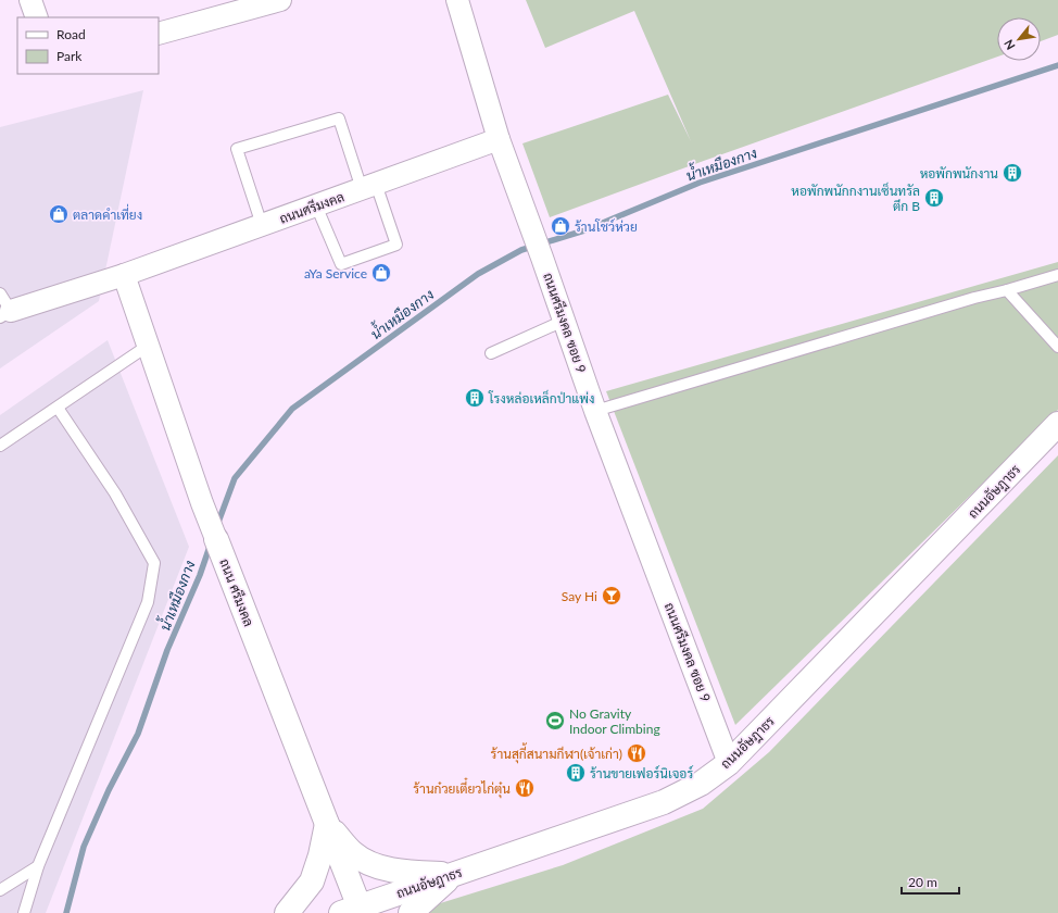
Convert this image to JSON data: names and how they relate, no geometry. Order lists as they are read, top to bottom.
{
  "streets": {
    "street": [
      "ถนนศรีมงคล",
      "ถนนศรีมงคล ซอย 9",
      "ถนนอัษฎาธร",
      "ถนน ศรีมงคล"
    ]
  },
  "crossings": [
    ["ถนนศรีมงคล", "ถนนศรีมงคล ซอย 9"],
    ["ถนนศรีมงคล", "ถนน ศรีมงคล"],
    ["ถนนศรีมงคล ซอย 9", "ถนนอัษฎาธร"],
    ["ถนนอัษฎาธร", "ถนน ศรีมงคล"]
  ],
  "water": ["น้ำเหมืองกาง"],
  "places": {
    "building": [
      "หอพักพนักงาน",
      "หอพักพนักกงานเซ็นทรัล ตึก B",
      "โรงหล่อเหล็กป่าแพ่ง",
      "ร้านขายเฟอร์นิเจอร์"
    ],
    "shop": ["ตลาดคำเที่ยง", "ร้านโชว์ห่วย", "aYa Service"],
    "bar": ["Say Hi"],
    "sports": ["No Gravity Indoor Climbing"],
    "restaurant": ["ร้านสุกี้สนามกีฬา(เจ้าเก่า)", "ร้านก๋วยเตี๋ยวไก่ตุ๋น"]
  },
  "legend": ["Road", "Park"],
  "scale_bar": "20 m",
  "north": "bottom left"
}
